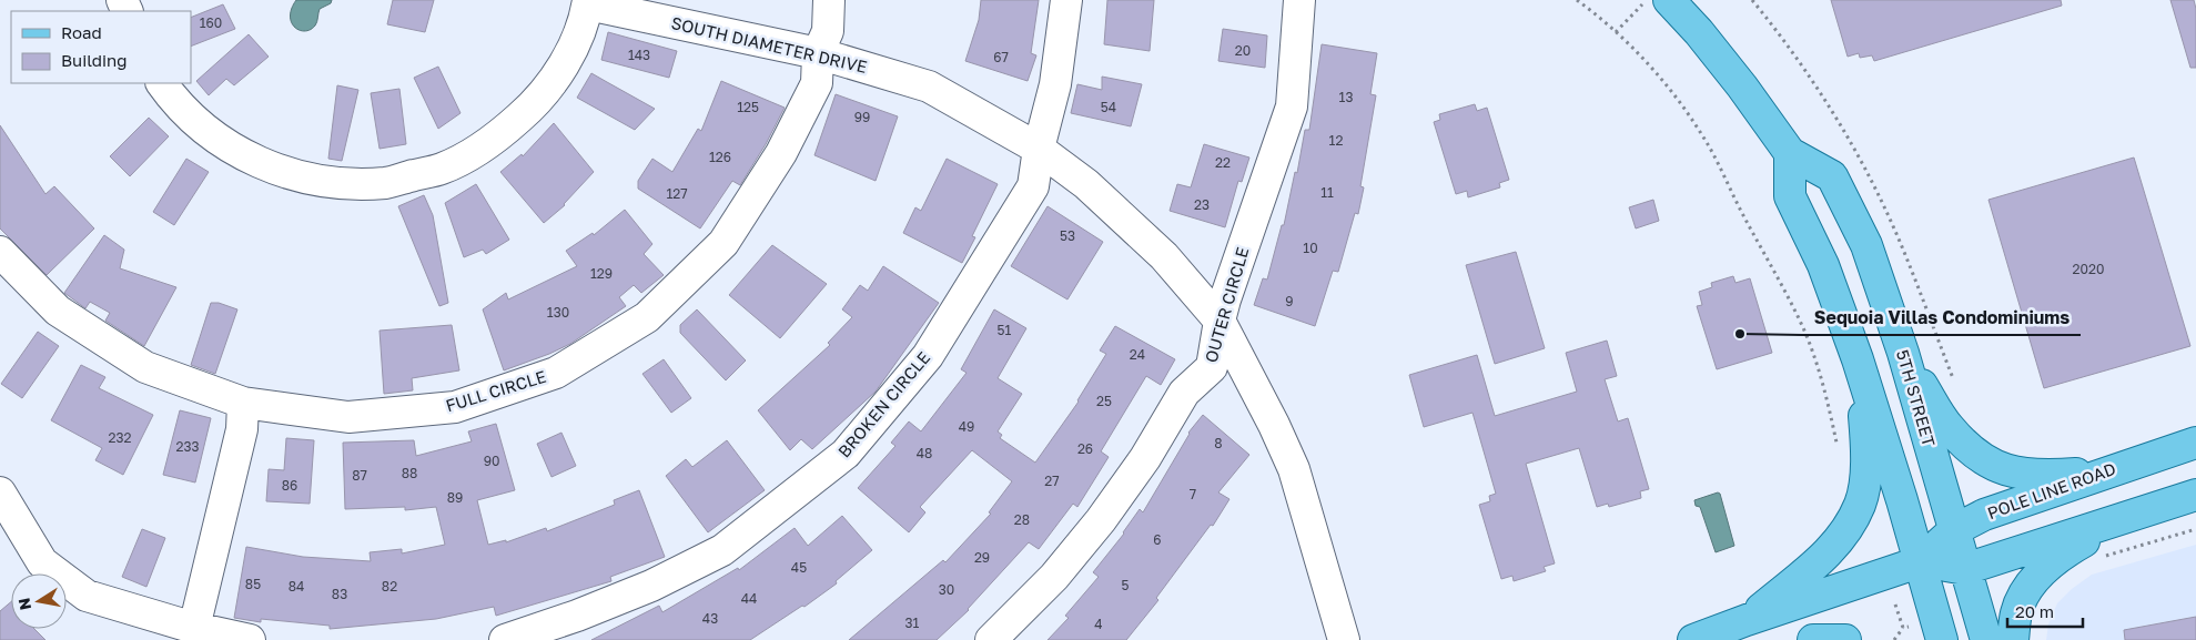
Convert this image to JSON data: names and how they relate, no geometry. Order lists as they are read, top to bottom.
{
  "streets": {
    "main road": ["5TH STREET", "POLE LINE ROAD"],
    "street": [
      "SOUTH DIAMETER DRIVE",
      "OUTER CIRCLE",
      "FULL CIRCLE",
      "BROKEN CIRCLE"
    ]
  },
  "crossings": [
    ["SOUTH DIAMETER DRIVE", "OUTER CIRCLE"],
    ["SOUTH DIAMETER DRIVE", "FULL CIRCLE"],
    ["SOUTH DIAMETER DRIVE", "BROKEN CIRCLE"],
    ["5TH STREET", "POLE LINE ROAD"]
  ],
  "places": ["Sequoia Villas Condominiums"],
  "house_numbers": [
    "160",
    "20",
    "143",
    "67",
    "13",
    "125",
    "54",
    "99",
    "12",
    "126",
    "22",
    "11",
    "127",
    "23",
    "53",
    "10",
    "2020",
    "129",
    "9",
    "130",
    "51",
    "24",
    "25",
    "49",
    "232",
    "8",
    "233",
    "26",
    "48",
    "90",
    "88",
    "87",
    "27",
    "86",
    "7",
    "89",
    "28",
    "6",
    "29",
    "45",
    "85",
    "5",
    "84",
    "82",
    "30",
    "83",
    "44",
    "43",
    "31",
    "4"
  ],
  "legend": ["Road", "Building"],
  "scale_bar": "20 m",
  "north": "left"
}
